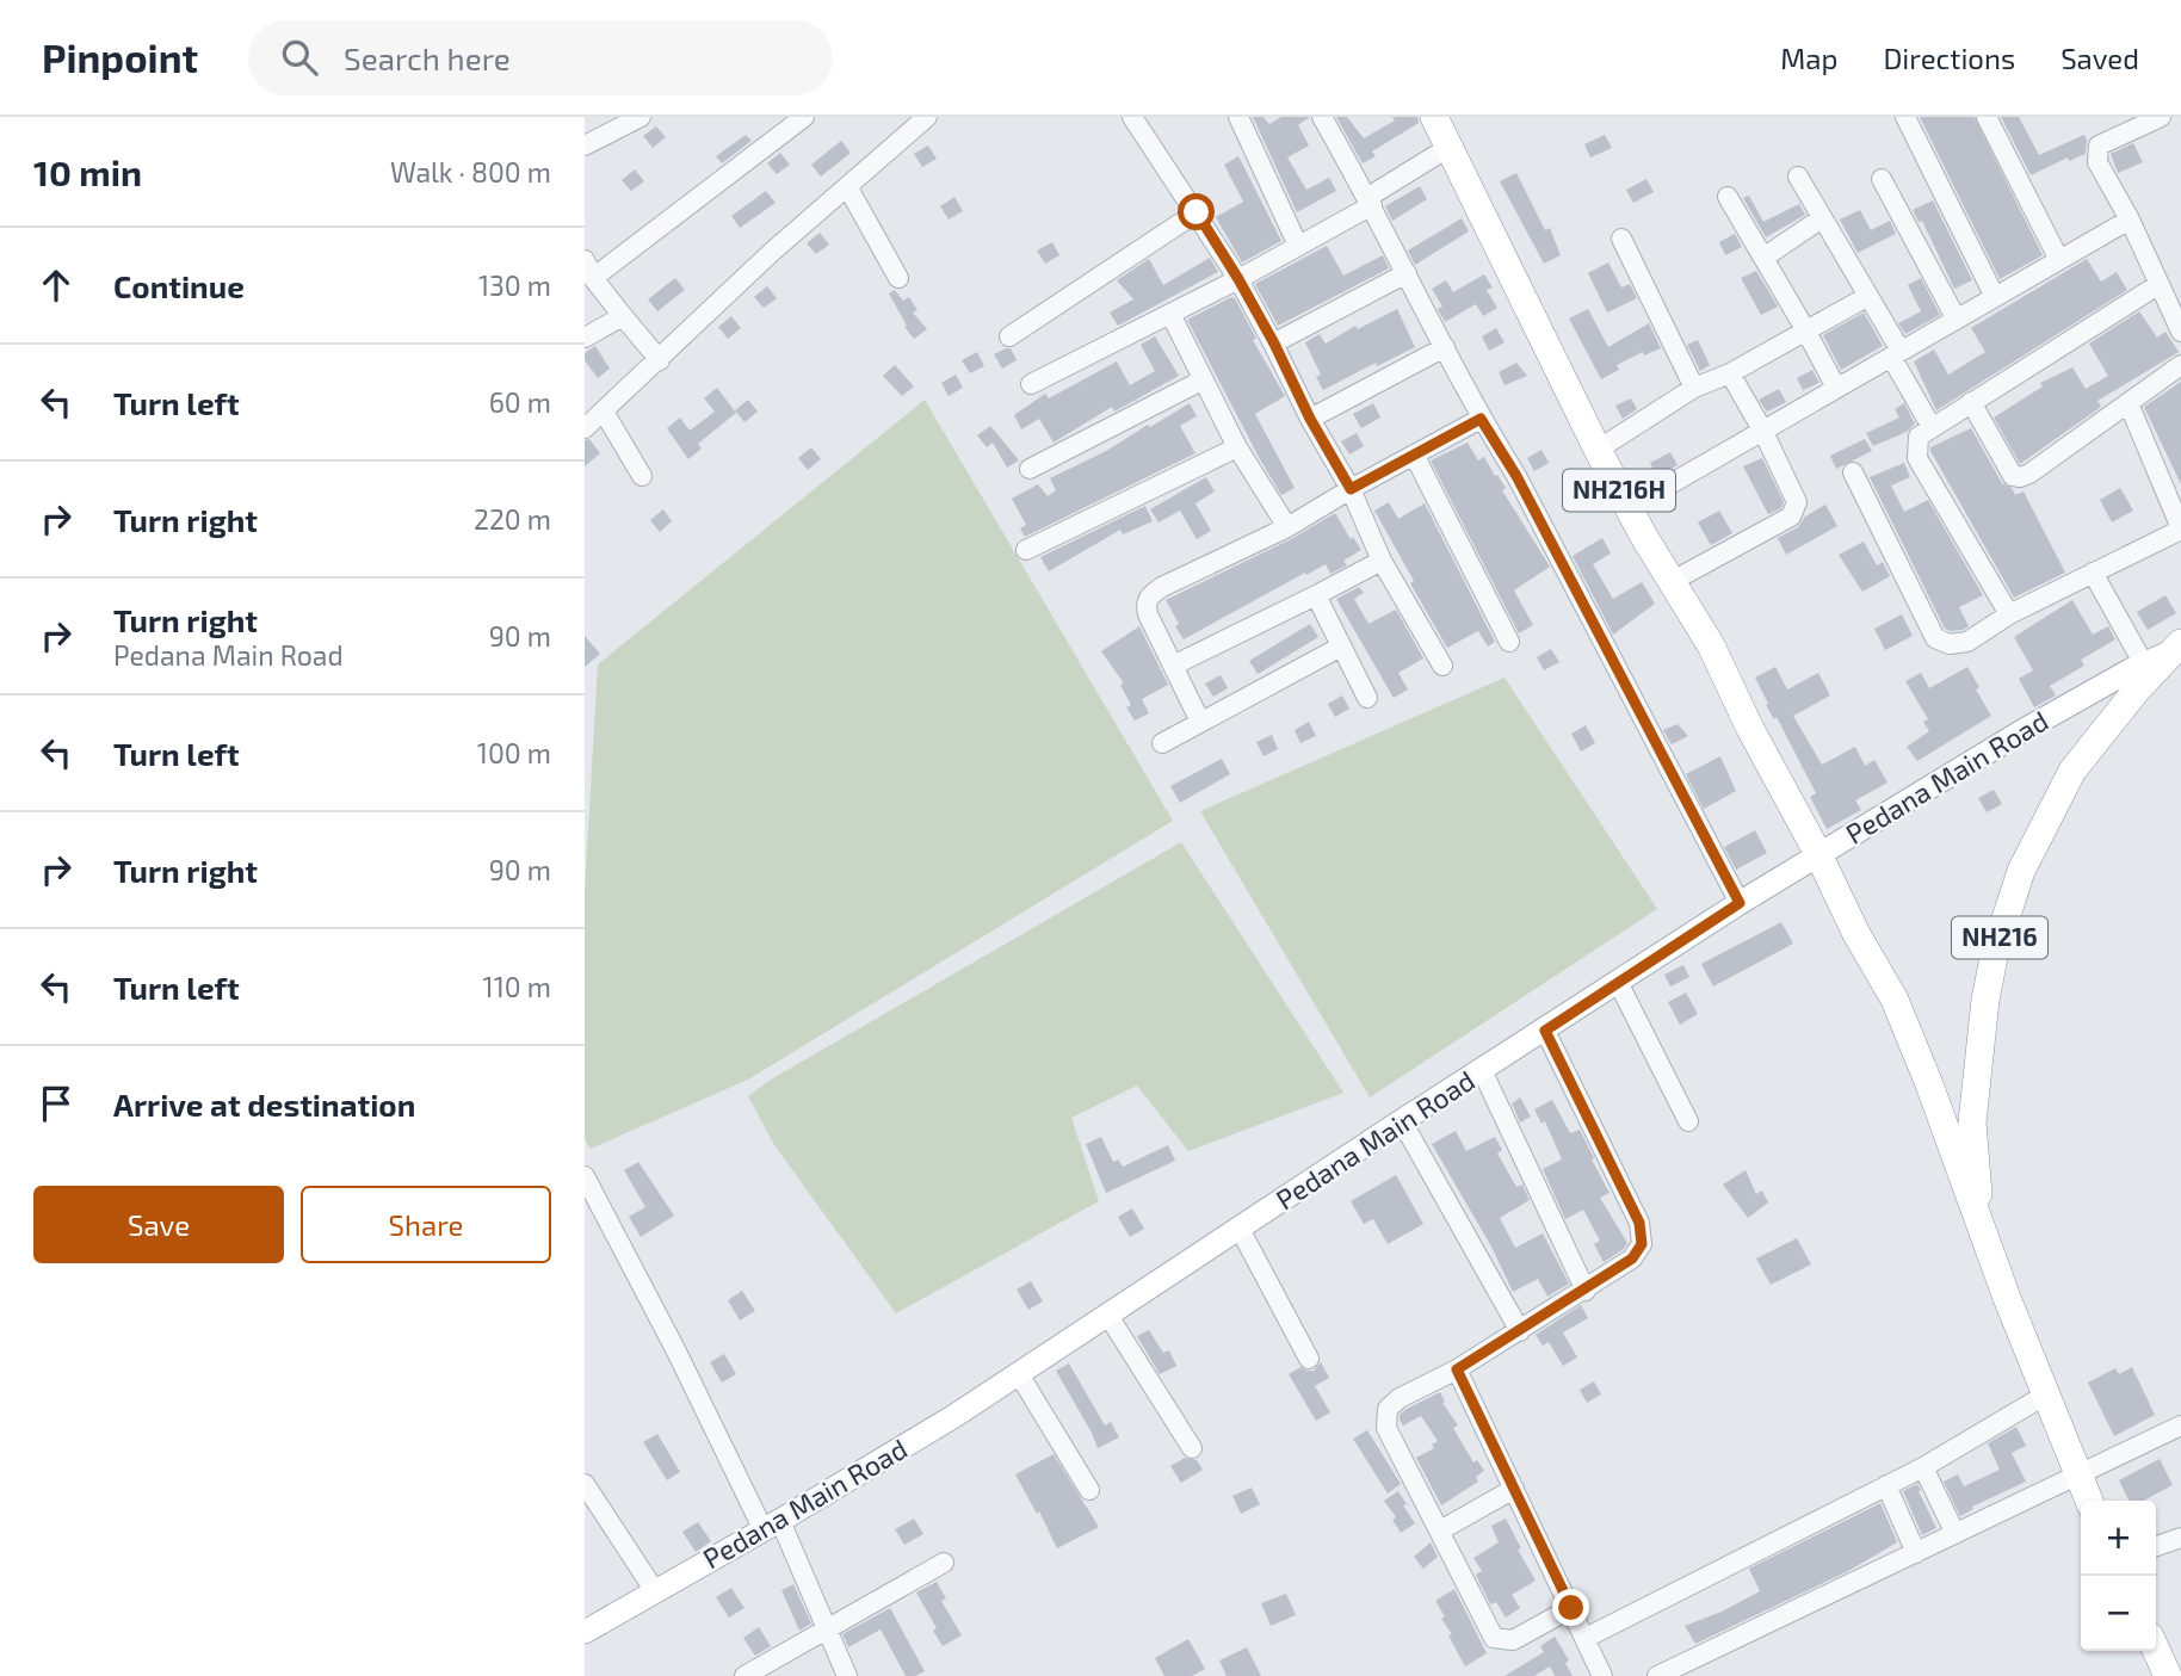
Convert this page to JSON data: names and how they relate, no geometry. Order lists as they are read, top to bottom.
{
  "streets": {
    "highway": ["NH216H", "NH216"],
    "main road": ["Pedana Main Road"]
  },
  "crossings": [
    ["NH216H", "Pedana Main Road"],
    ["NH216H", "NH216"],
    ["Pedana Main Road", "NH216"]
  ],
  "page": {
    "header": "Pinpoint",
    "search": "Search here",
    "nav": ["Map", "Directions", "Saved"],
    "heading": ["10 min", "Walk · 800 m"],
    "list": [
      ["Continue", "130 m"],
      ["Turn left", "60 m"],
      ["Turn right", "220 m"],
      ["Turn right", "Pedana Main Road", "90 m"],
      ["Turn left", "100 m"],
      ["Turn right", "90 m"],
      ["Turn left", "110 m"],
      "Arrive at destination"
    ],
    "buttons": ["Save", "Share"],
    "map_buttons": ["+", "−"]
  }
}
